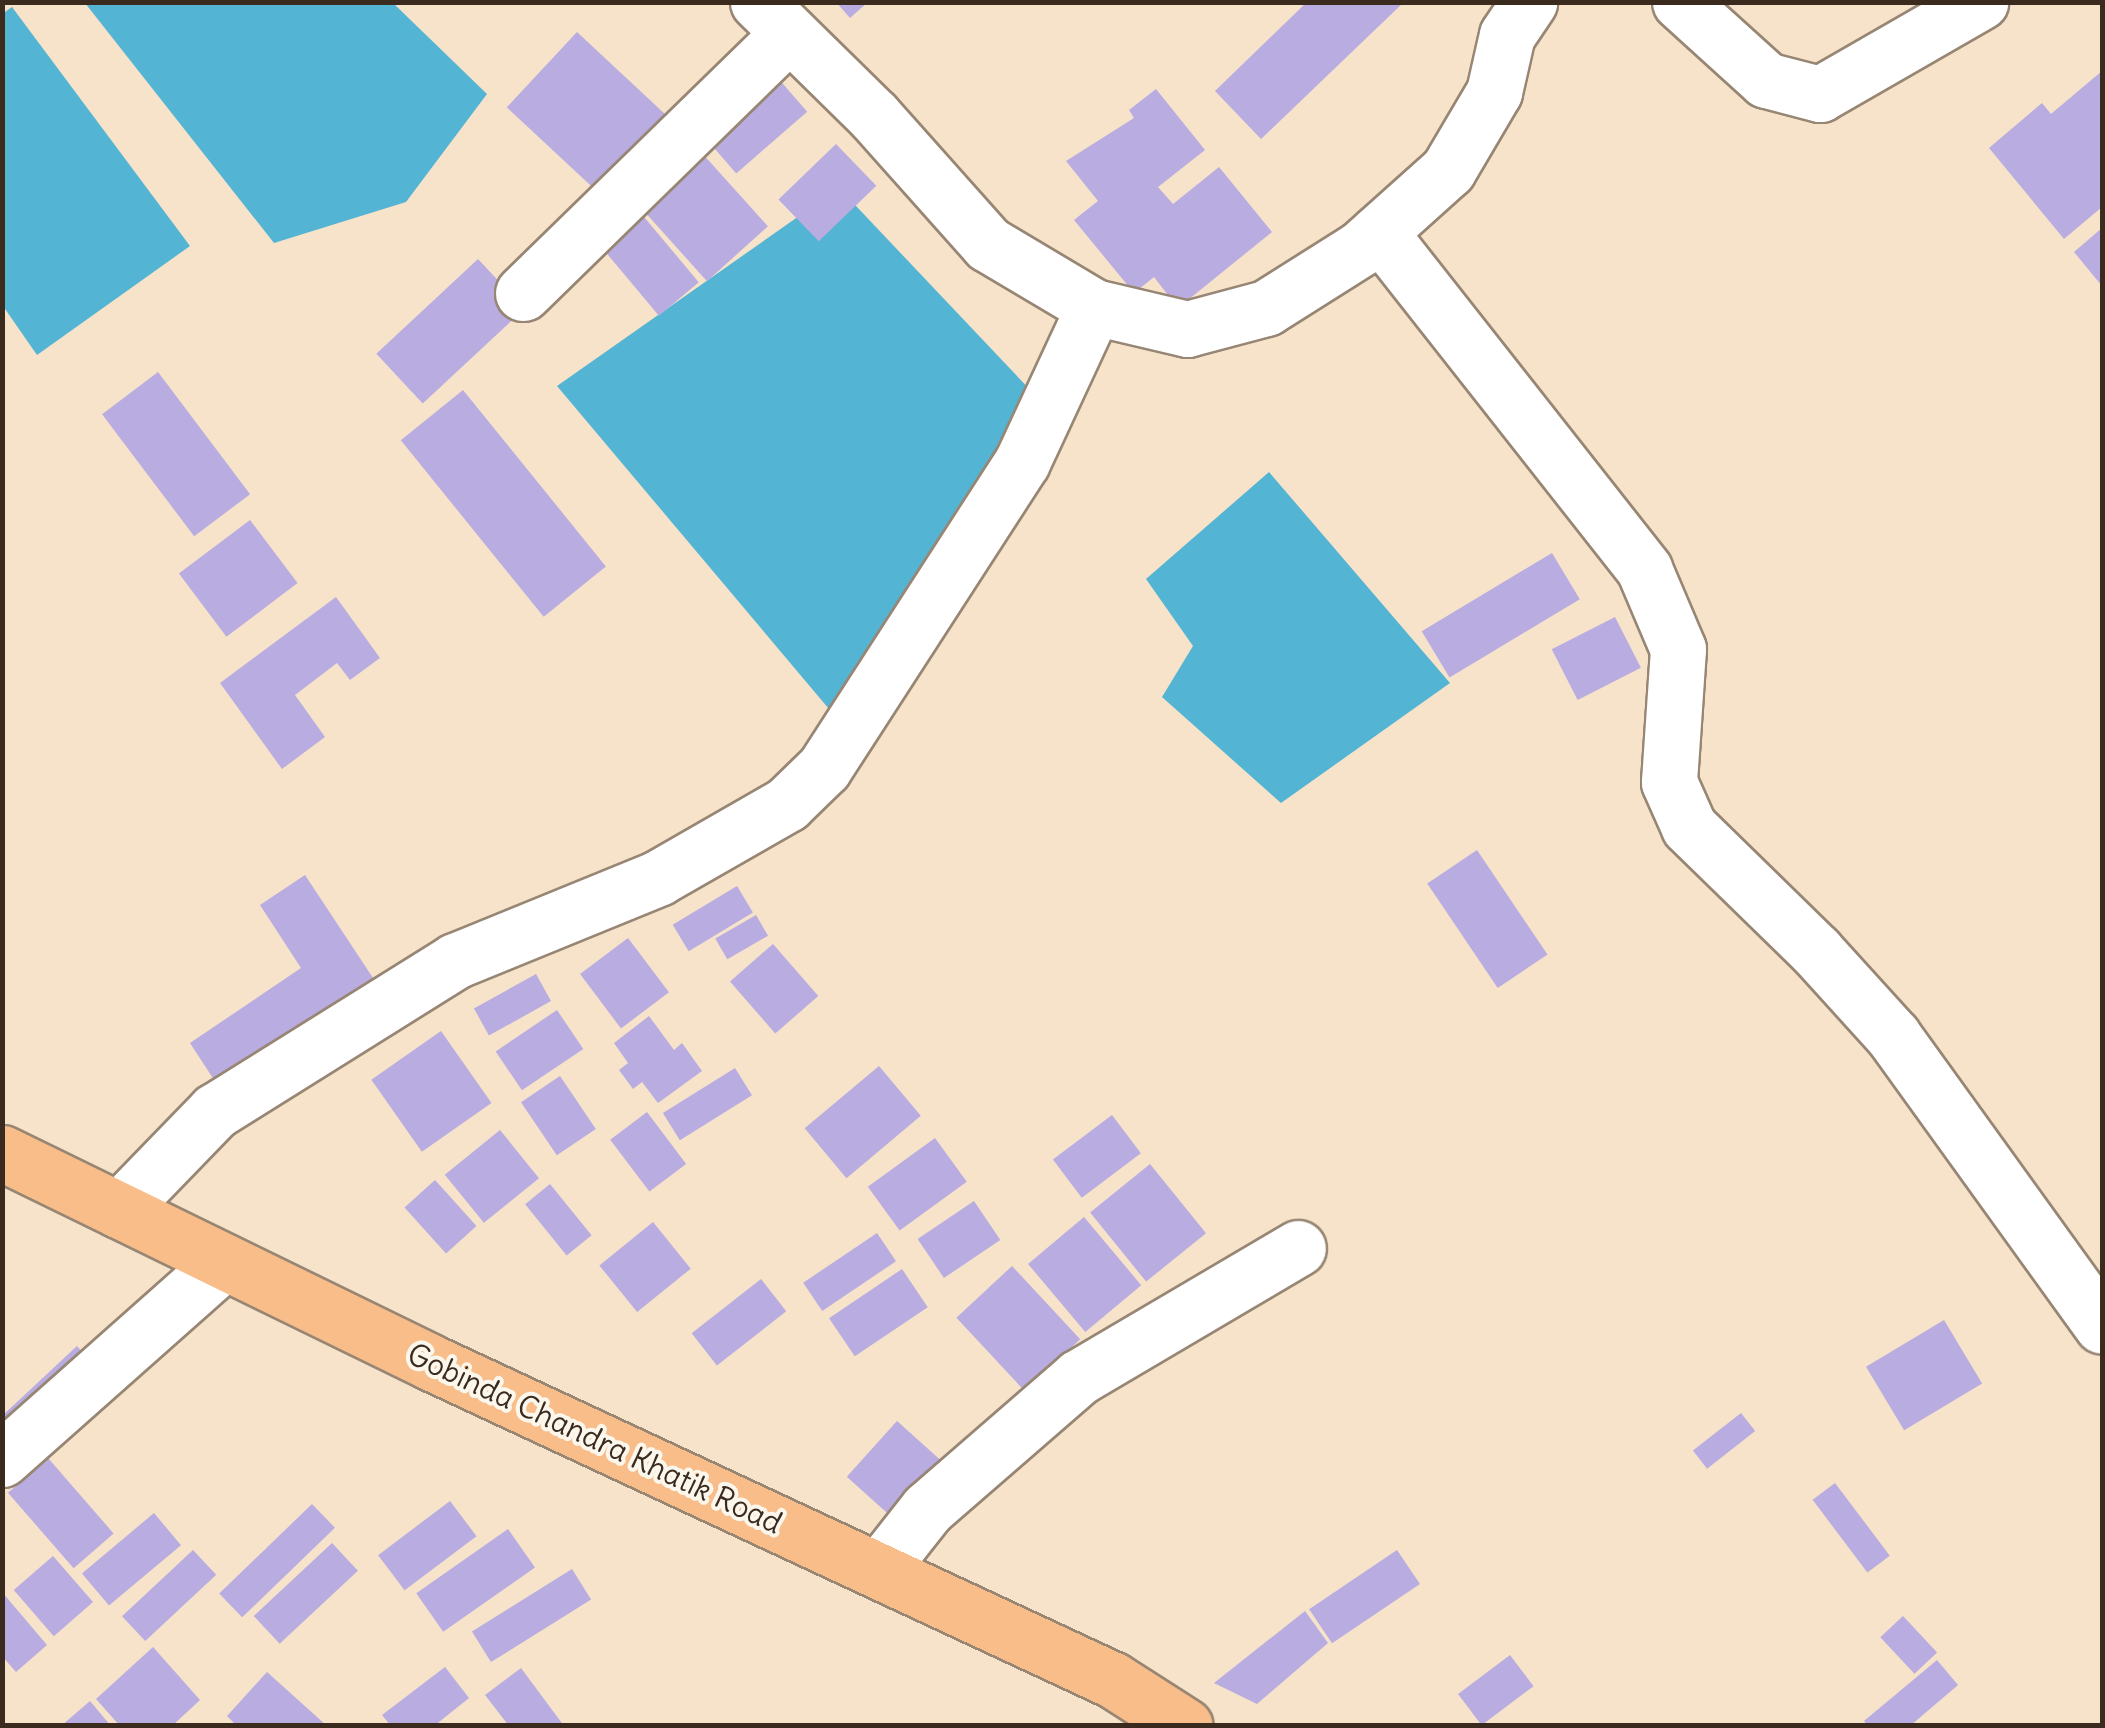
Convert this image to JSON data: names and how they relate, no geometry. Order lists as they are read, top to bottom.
{
  "streets": {
    "main road": ["Gobinda Chandra Khatik Road"]
  }
}
